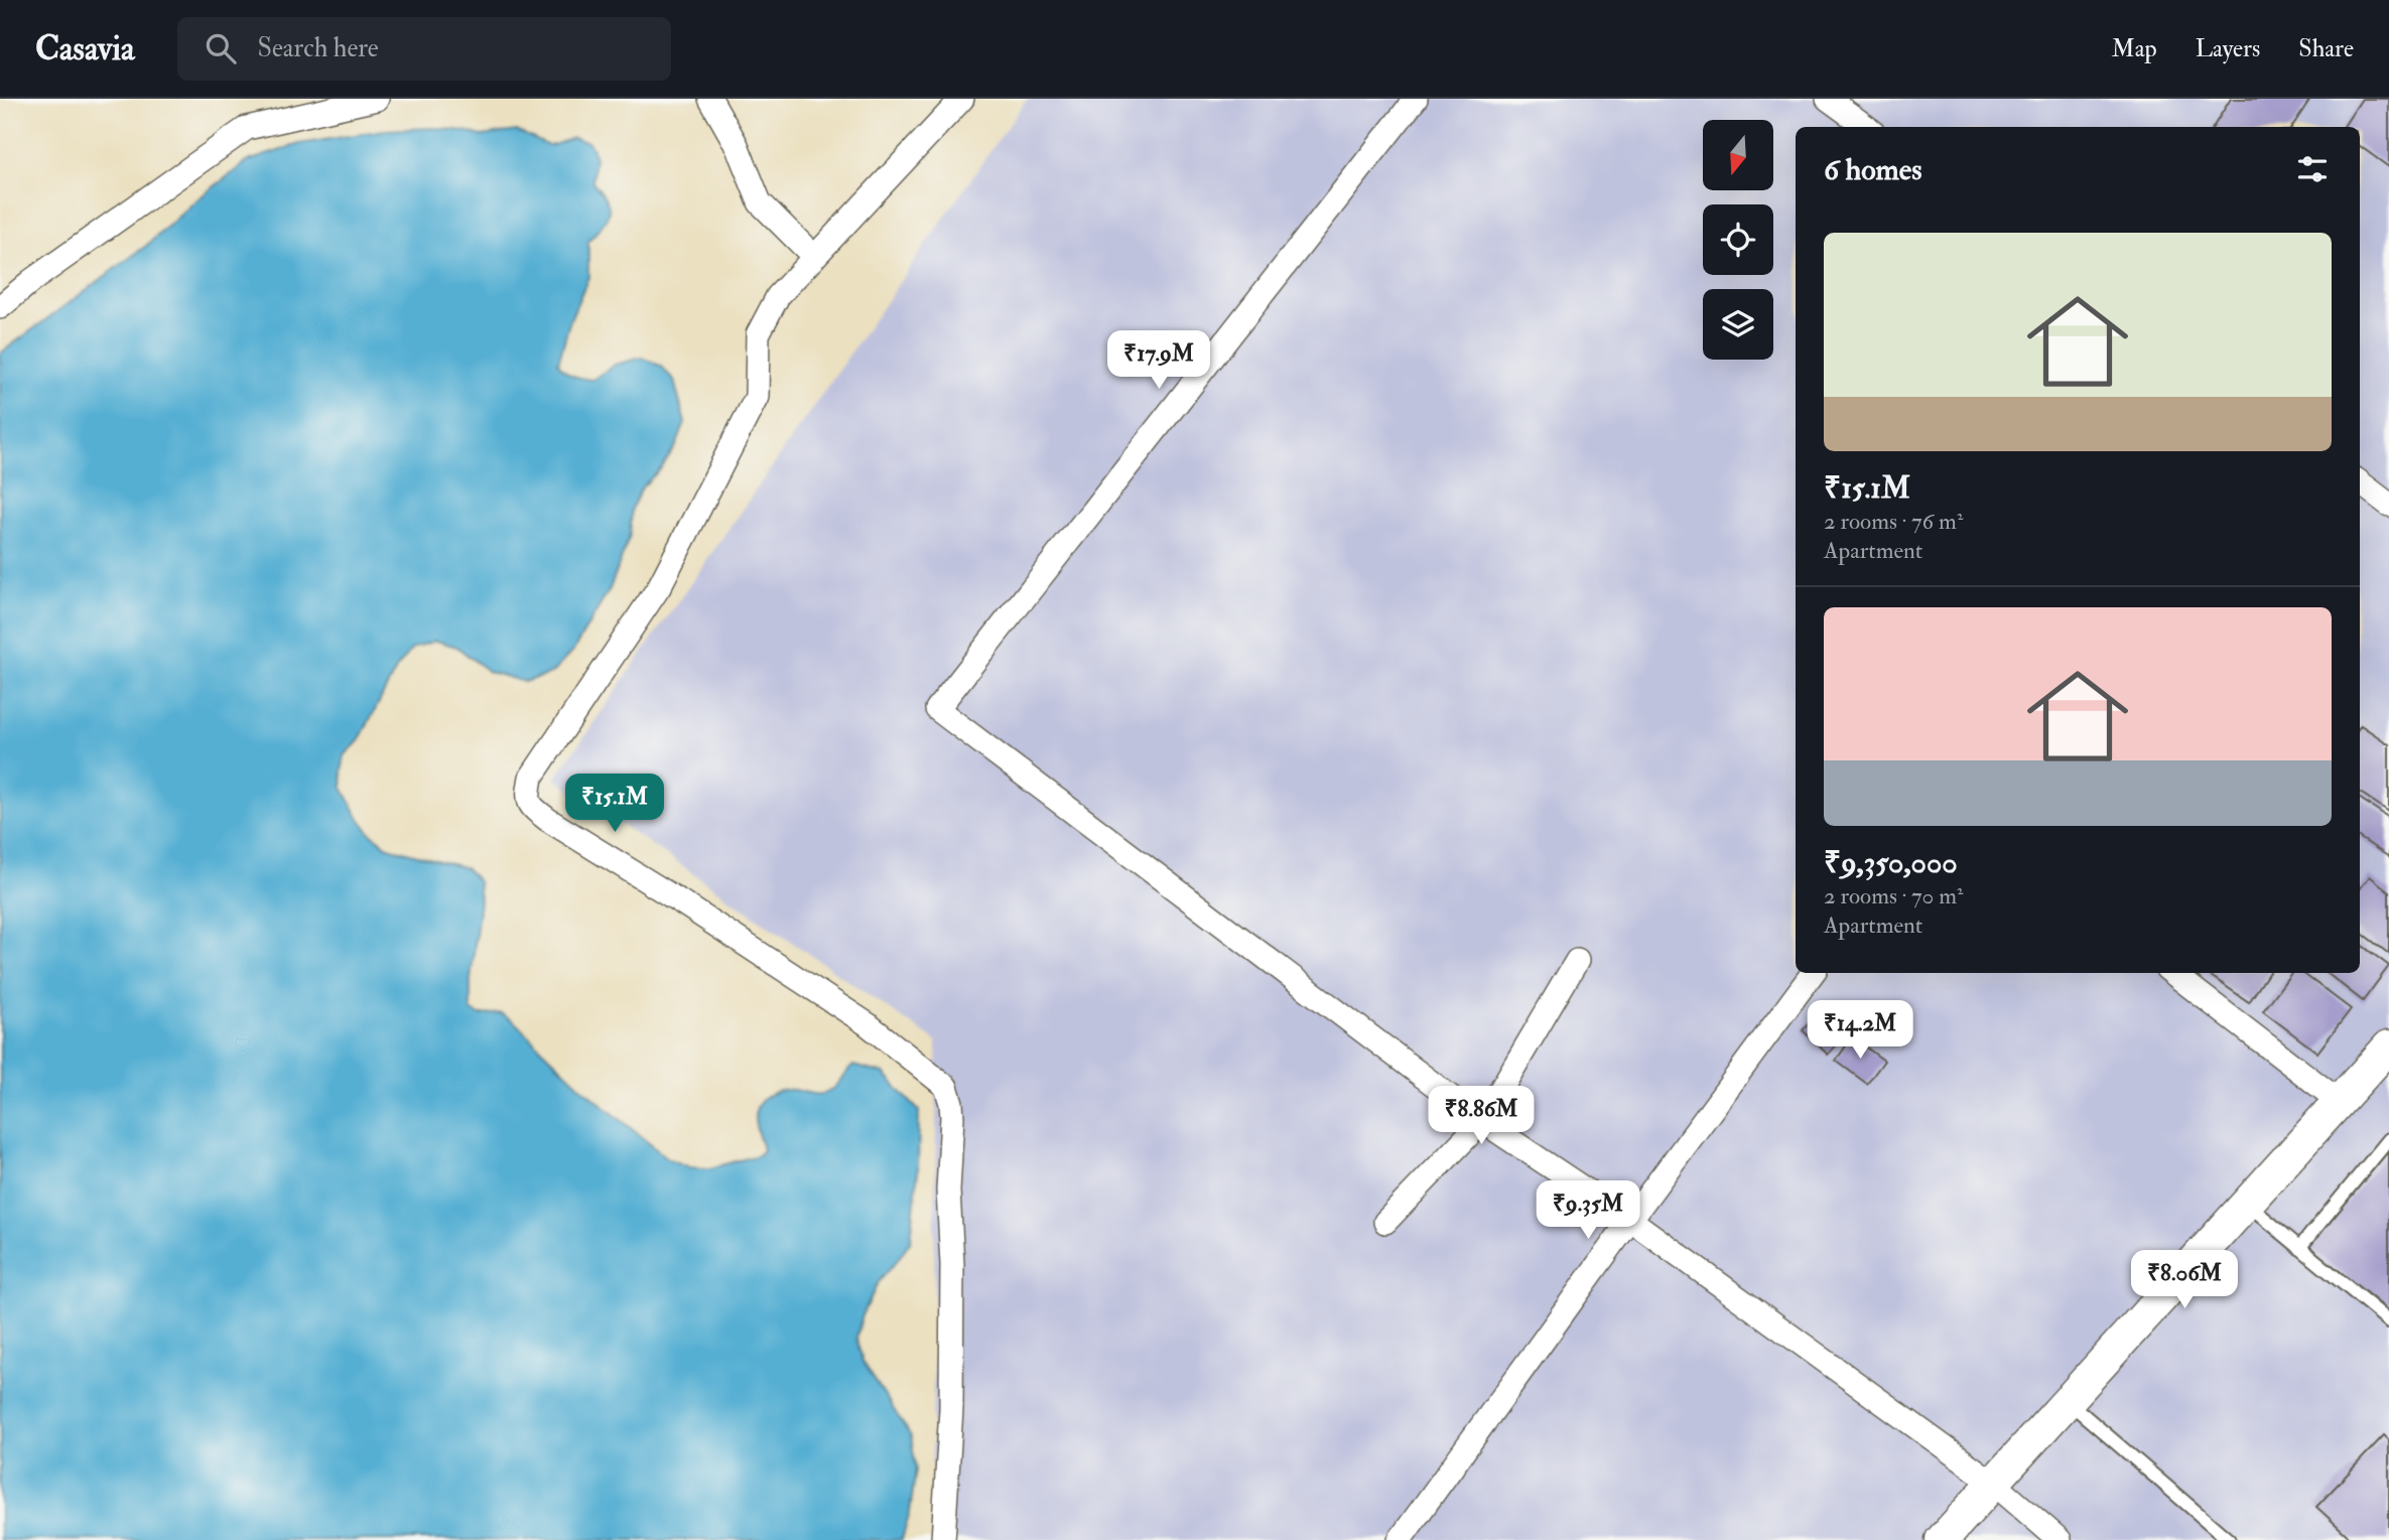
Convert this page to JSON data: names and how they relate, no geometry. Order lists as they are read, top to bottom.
{
  "north": "bottom",
  "page": {
    "header": "Casavia",
    "search": "Search here",
    "nav": ["Map", "Layers", "Share"],
    "heading": "6 homes",
    "list": [
      {
        "name": "₹15.1M",
        "note": "2 rooms · 76 m² · Apartment"
      },
      {
        "name": "₹9,350,000",
        "note": "2 rooms · 70 m² · Apartment"
      }
    ],
    "price": [
      "₹17.9M",
      "₹15.1M",
      "₹14.2M",
      "₹8.86M",
      "₹9.35M",
      "₹8.06M"
    ]
  }
}
